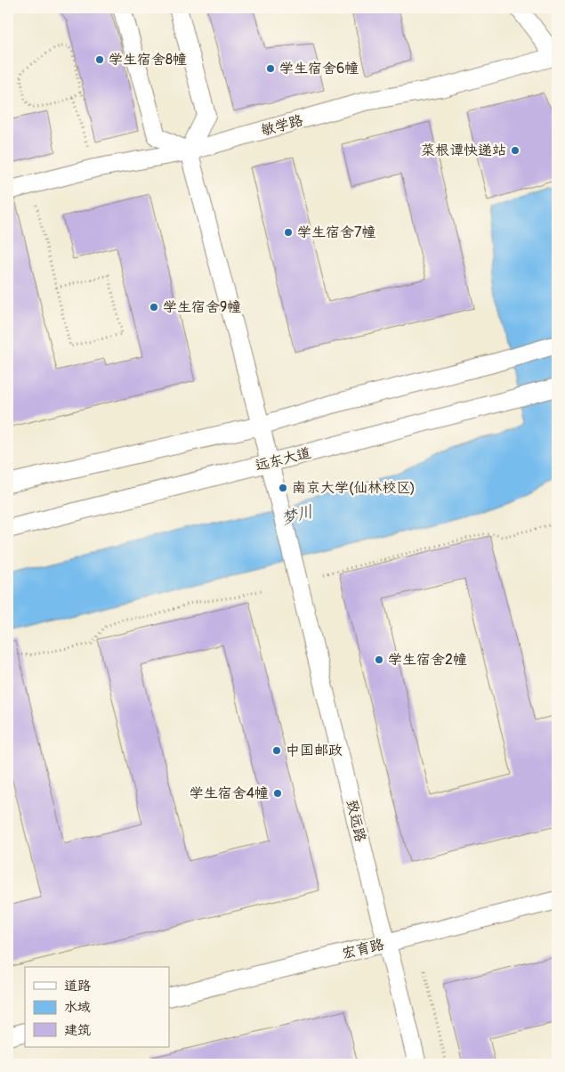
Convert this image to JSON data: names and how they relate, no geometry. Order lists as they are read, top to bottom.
{
  "streets": {
    "street": [
      "敏学路",
      "远东大道",
      "致远路",
      "宏育路"
    ]
  },
  "crossings": [
    ["敏学路", "致远路"],
    ["远东大道", "致远路"],
    ["致远路", "宏育路"]
  ],
  "water": ["梦川"],
  "places": [
    "学生宿舍8幢",
    "学生宿舍6幢",
    "菜根谭快递站",
    "学生宿舍7幢",
    "学生宿舍9幢",
    "南京大学(仙林校区)",
    "学生宿舍2幢",
    "中国邮政",
    "学生宿舍4幢"
  ],
  "legend": ["道路", "水域", "建筑"]
}
